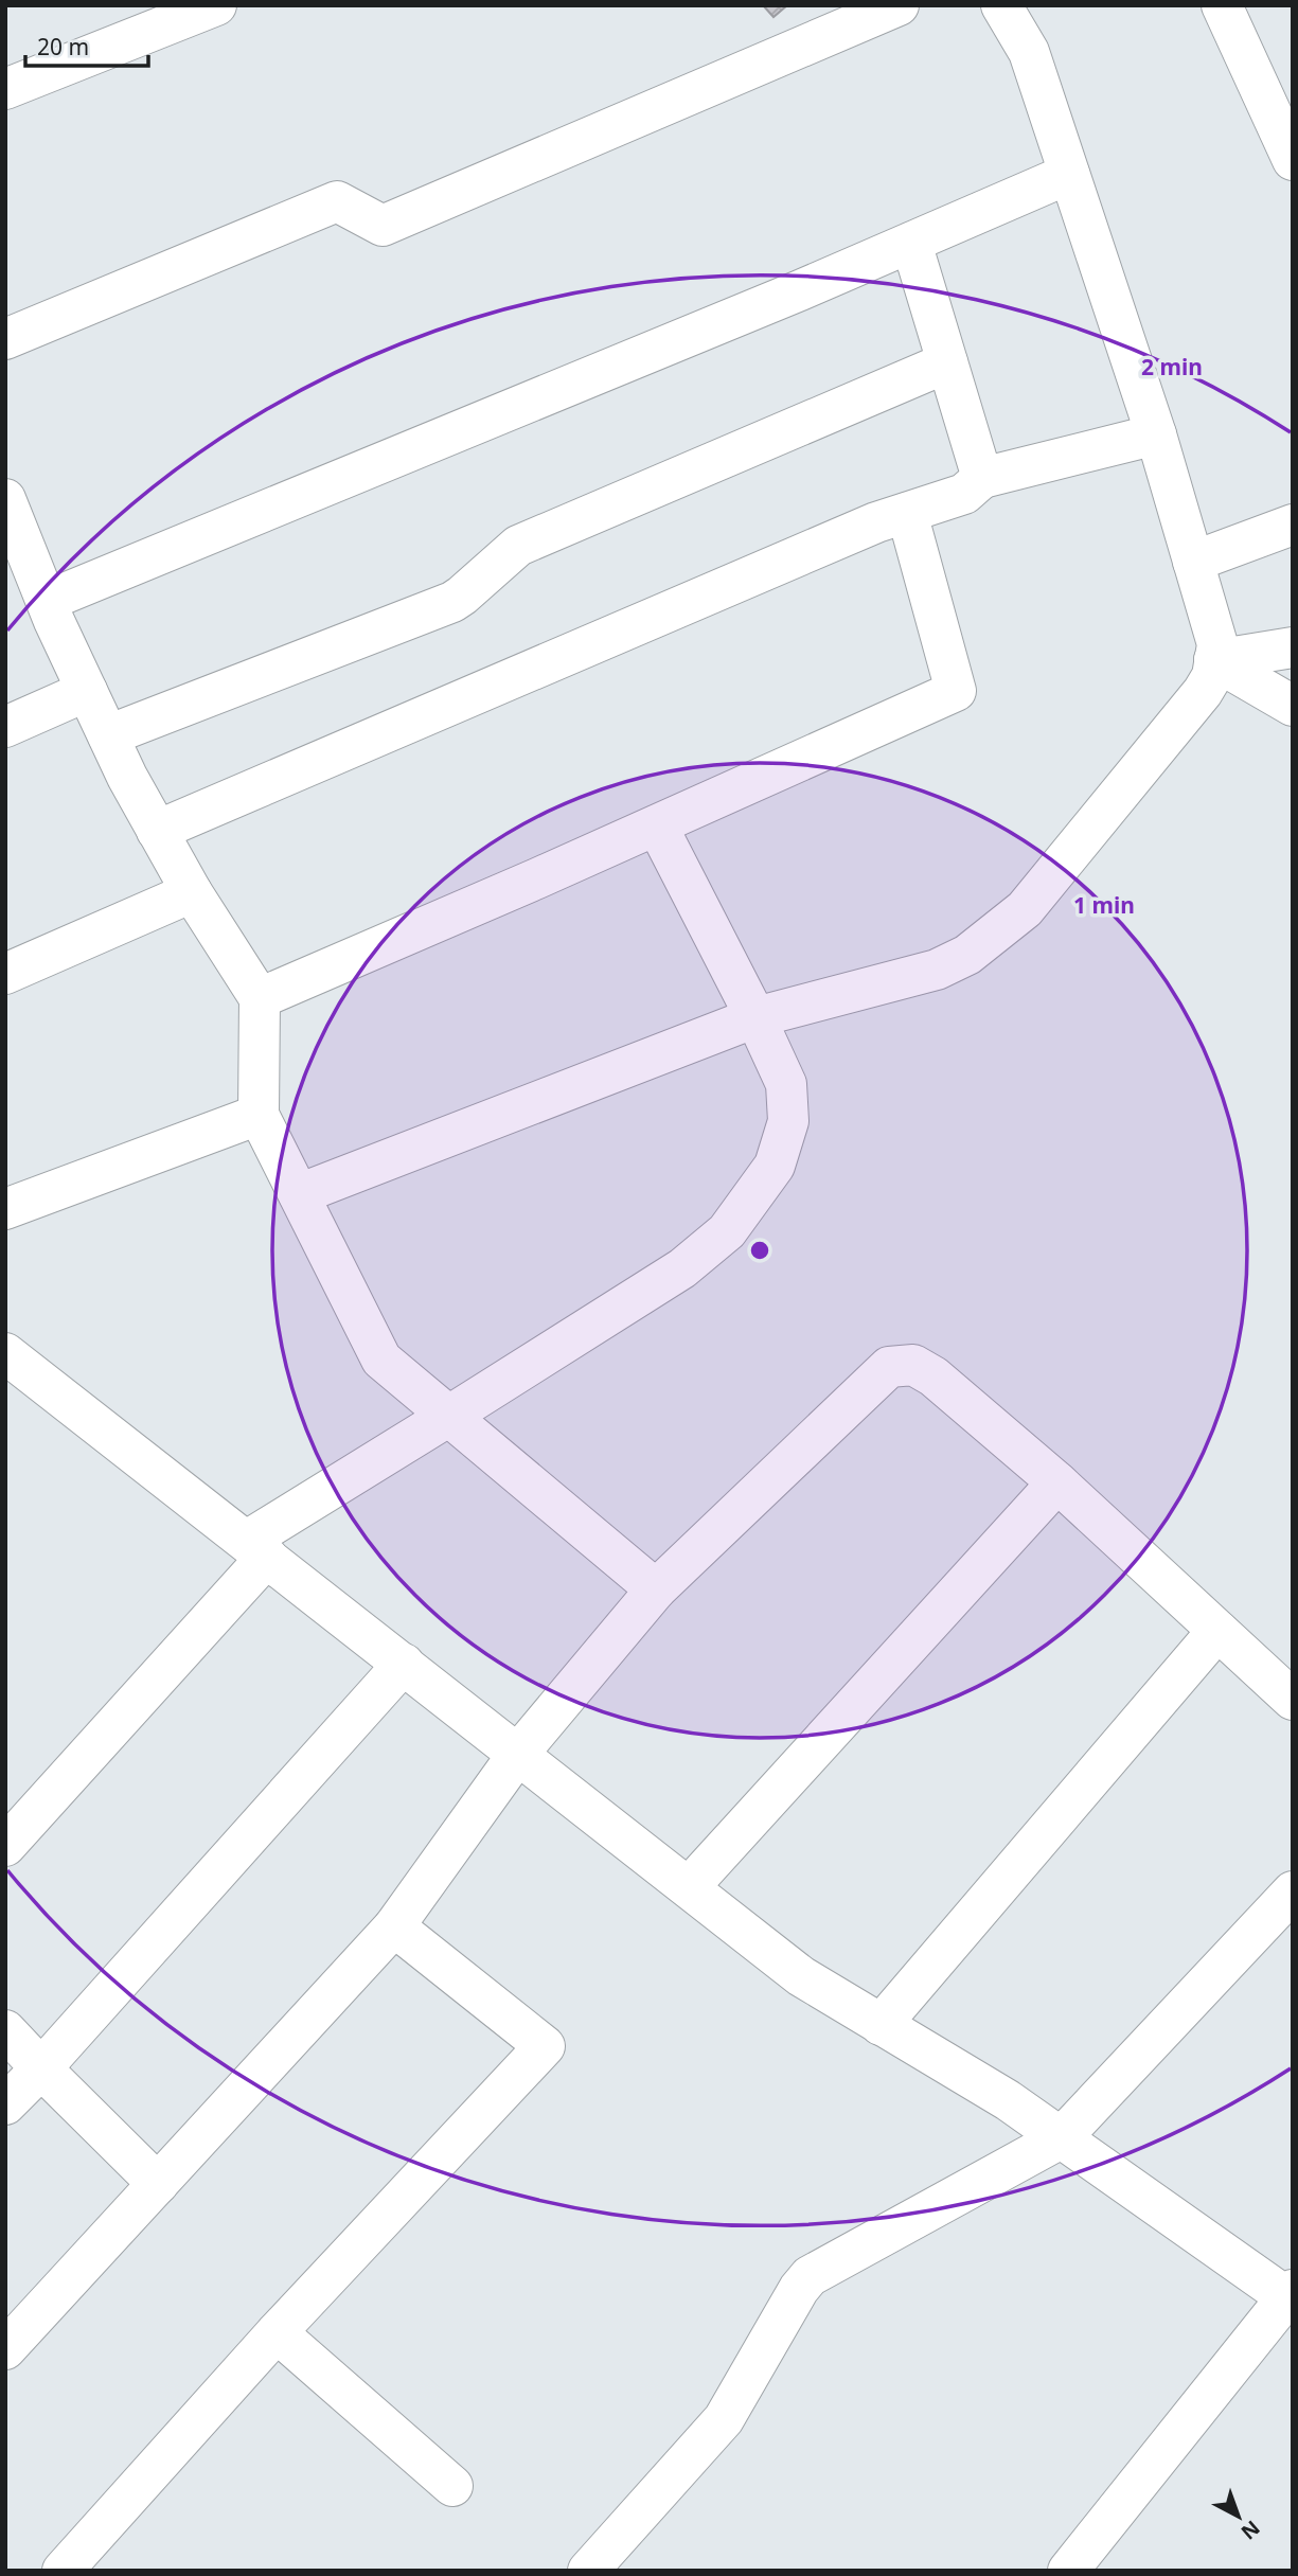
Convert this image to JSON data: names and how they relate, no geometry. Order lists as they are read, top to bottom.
{
  "scale_bar": "20 m",
  "north": "bottom right",
  "rings": ["2 min", "1 min"]
}
